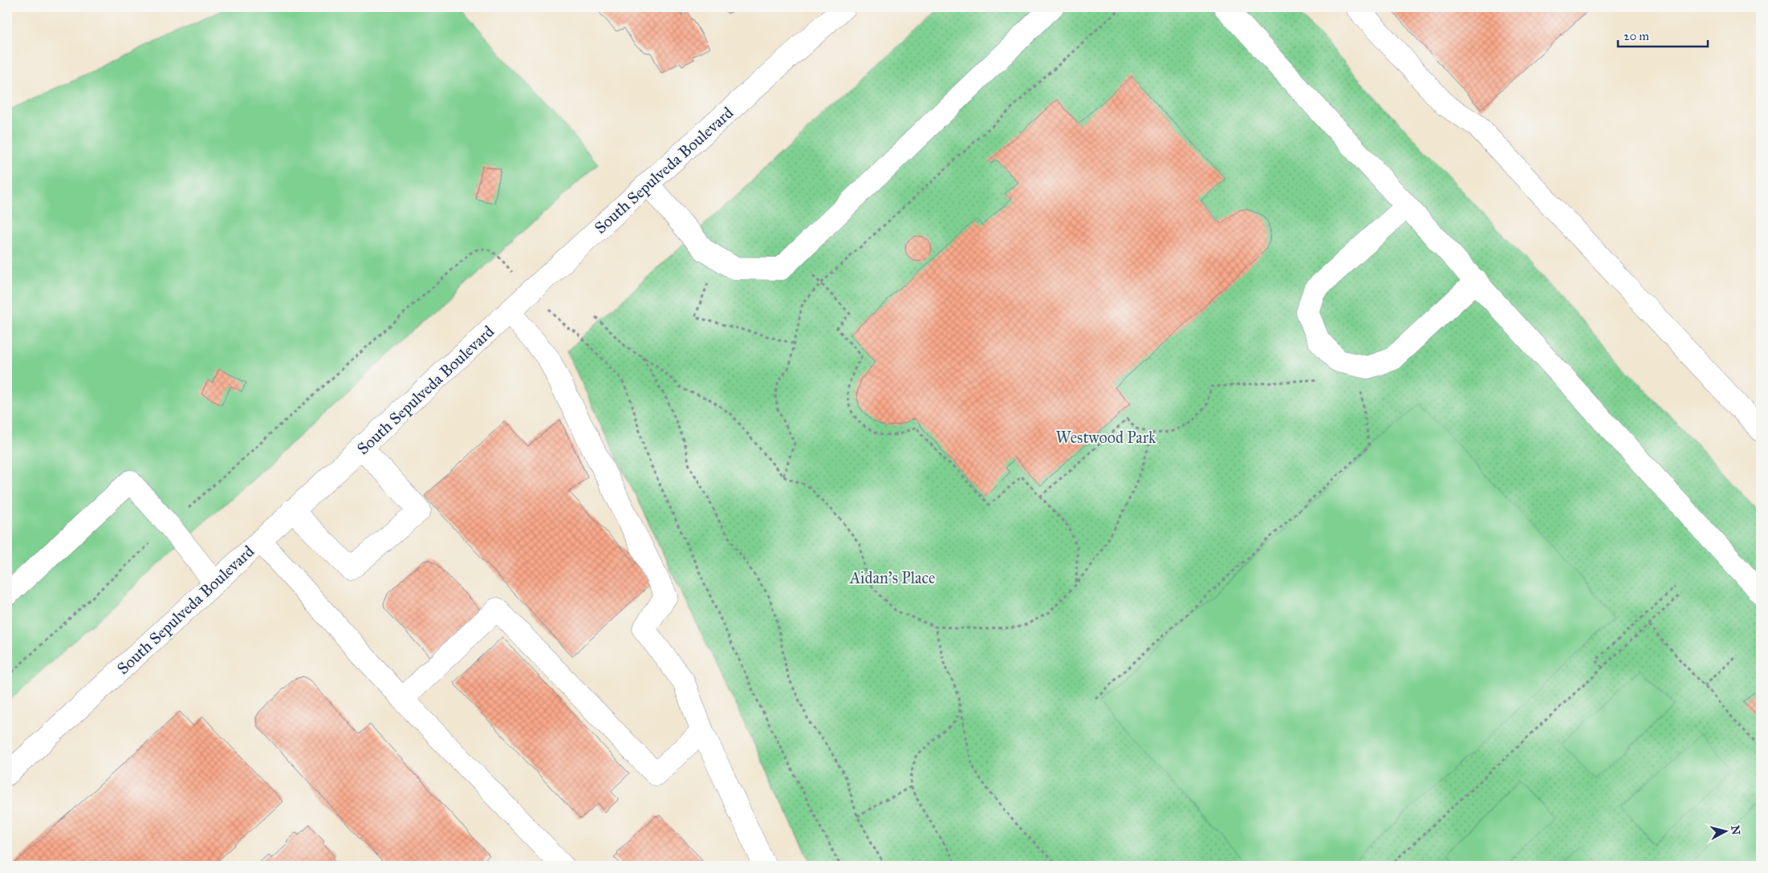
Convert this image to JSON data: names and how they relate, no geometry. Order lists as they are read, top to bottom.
{
  "streets": {
    "main road": ["South Sepulveda Boulevard"]
  },
  "parks": ["Westwood Park", "Aidan's Place"],
  "scale_bar": "20 m",
  "north": "right"
}
